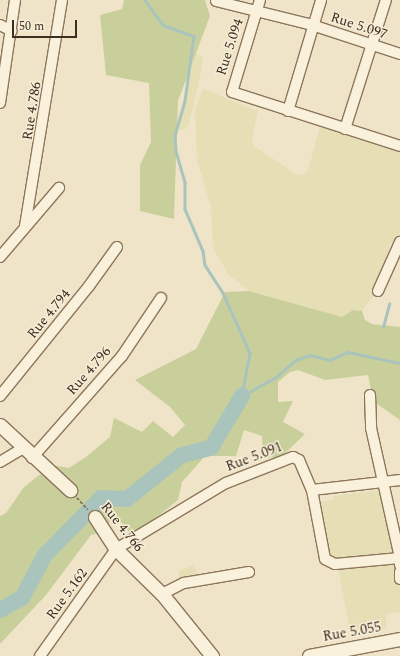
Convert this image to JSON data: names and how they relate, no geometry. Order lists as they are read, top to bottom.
{
  "streets": {
    "street": [
      "Rue 5.097",
      "Rue 5.094",
      "Rue 4.786",
      "Rue 4.794",
      "Rue 4.796",
      "Rue 5.091",
      "Rue 4.766",
      "Rue 5.162",
      "Rue 5.055"
    ]
  },
  "crossings": [
    ["Rue 5.097", "Rue 5.094"],
    ["Rue 5.091", "Rue 4.766"],
    ["Rue 5.091", "Rue 5.162"],
    ["Rue 4.766", "Rue 5.162"]
  ],
  "scale_bar": "50 m"
}
